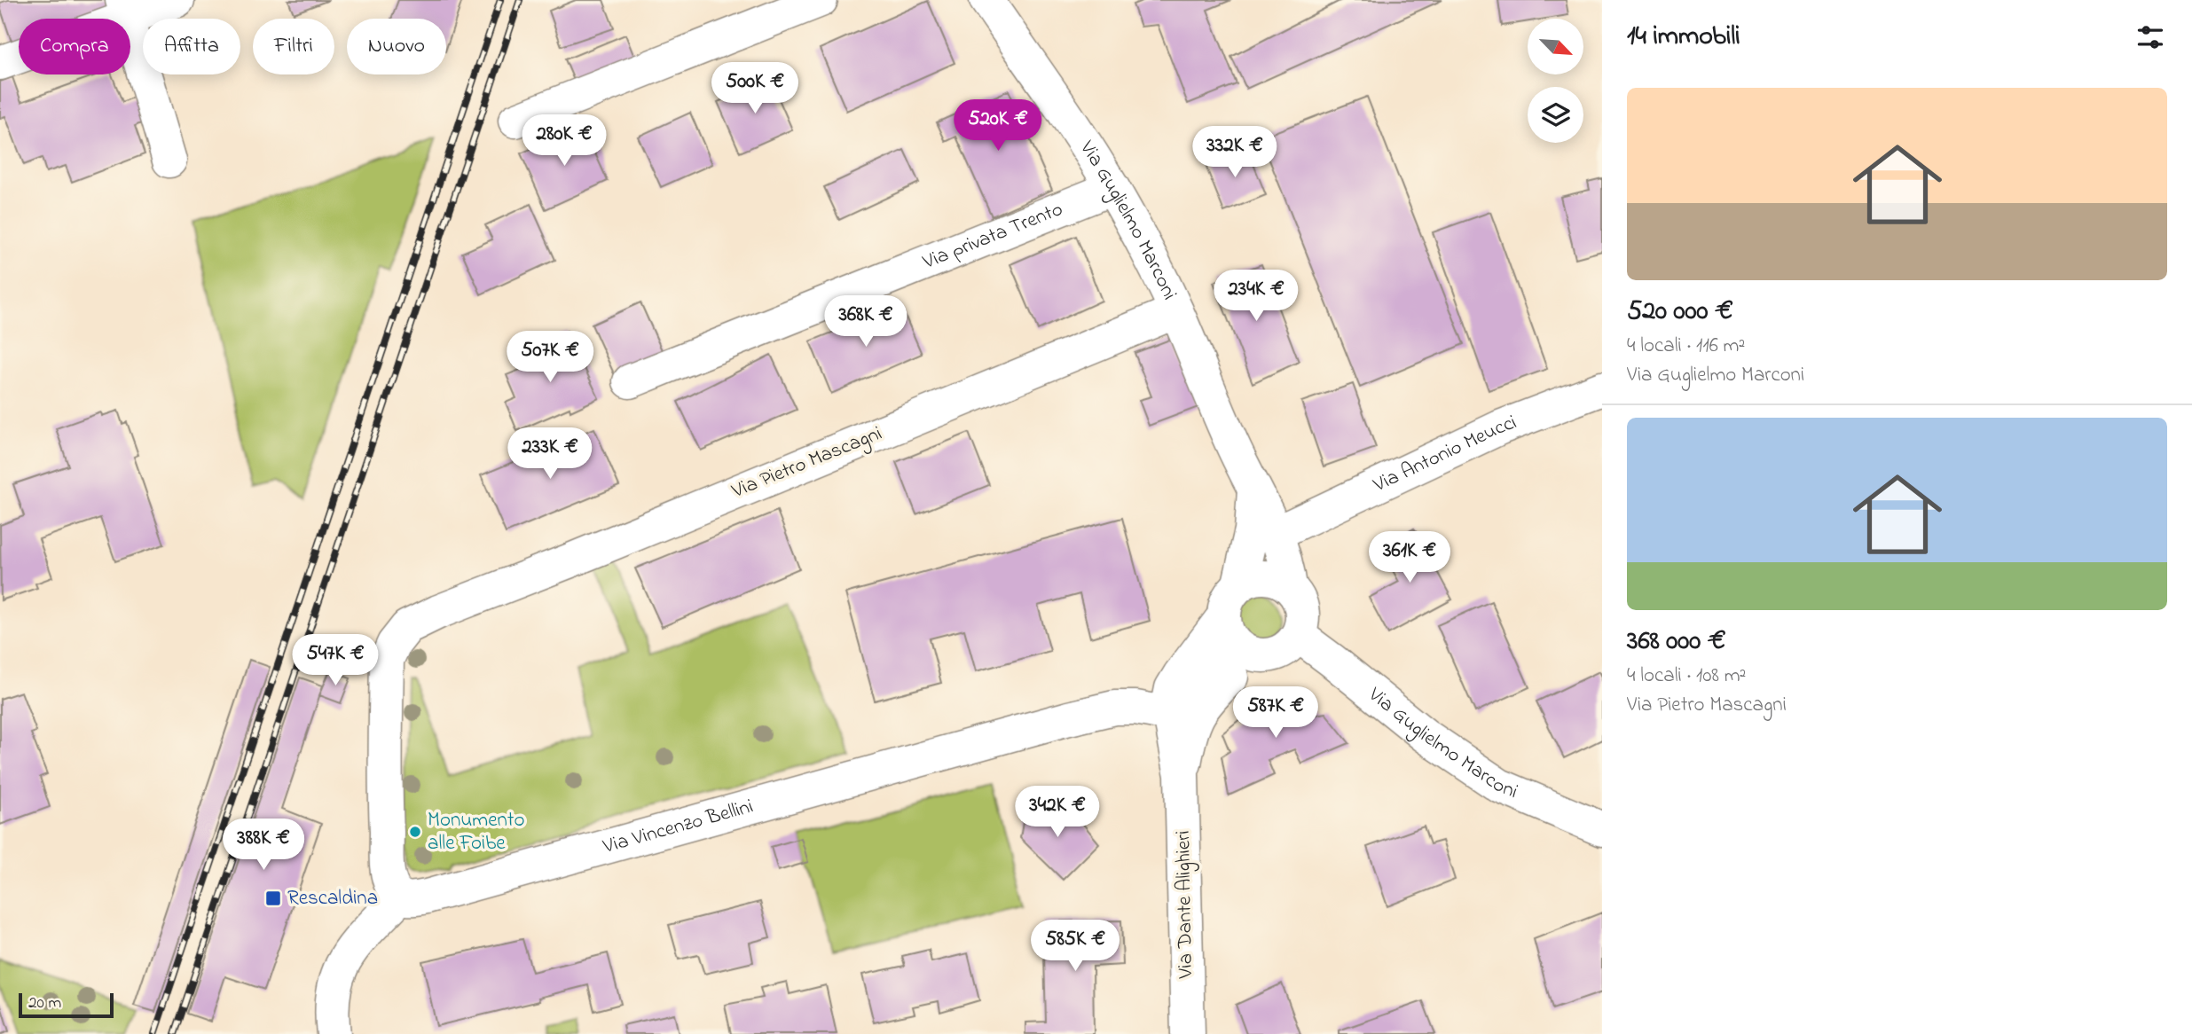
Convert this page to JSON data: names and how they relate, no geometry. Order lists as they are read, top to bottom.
{
  "streets": {
    "street": [
      "Via Guglielmo Marconi",
      "Via privata Trento",
      "Via Antonio Meucci",
      "Via Pietro Mascagni",
      "Via Vincenzo Bellini",
      "Via Dante Alighieri"
    ]
  },
  "crossings": [
    ["Via Guglielmo Marconi", "Via privata Trento"],
    ["Via Guglielmo Marconi", "Via Antonio Meucci"],
    ["Via Guglielmo Marconi", "Via Pietro Mascagni"],
    ["Via Guglielmo Marconi", "Via Dante Alighieri"],
    ["Via Pietro Mascagni", "Via Vincenzo Bellini"],
    ["Via Vincenzo Bellini", "Via Dante Alighieri"]
  ],
  "places": {
    "other": ["Monumento alle Foibe"],
    "transit": ["Rescaldina"]
  },
  "scale_bar": "20 m",
  "north": "bottom right",
  "page": {
    "heading": "14 immobili",
    "chip": [
      "Compra",
      "Affitta",
      "Filtri",
      "Nuovo"
    ],
    "price": [
      "500K €",
      "520K €",
      "280K €",
      "332K €",
      "234K €",
      "368K €",
      "507K €",
      "233K €",
      "361K €",
      "547K €",
      "587K €",
      "342K €",
      "388K €",
      "585K €"
    ],
    "list": [
      {
        "name": "520 000 €",
        "note": "4 locali · 116 m² · Via Guglielmo Marconi"
      },
      {
        "name": "368 000 €",
        "note": "4 locali · 108 m² · Via Pietro Mascagni"
      }
    ],
    "scale": "20 m"
  }
}
